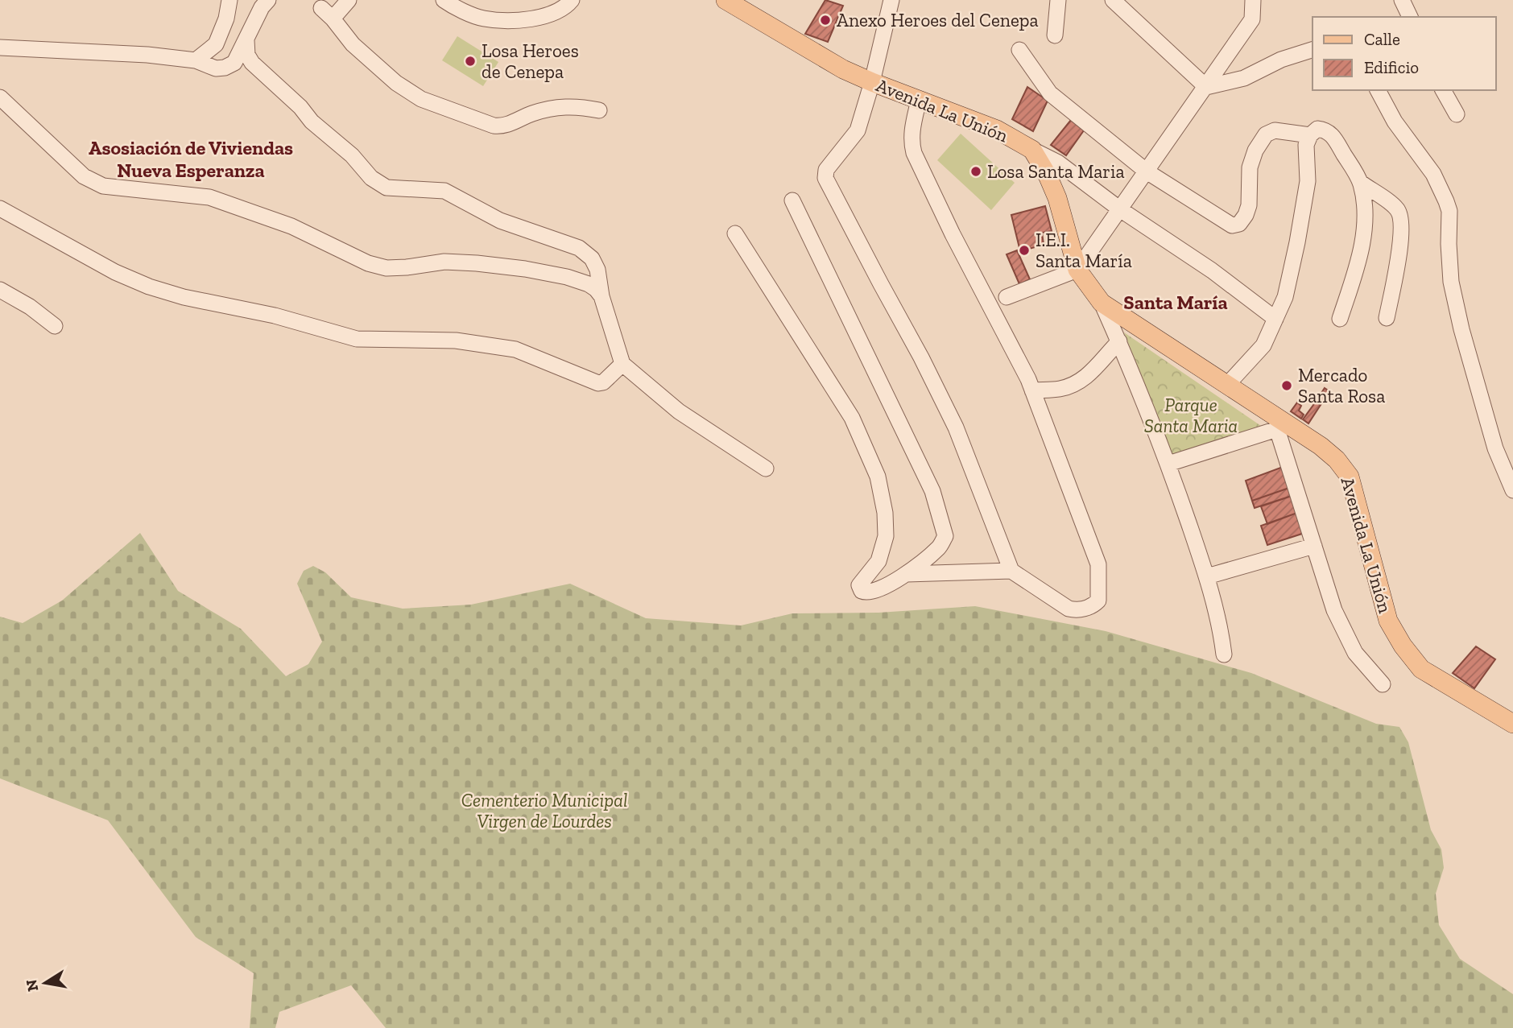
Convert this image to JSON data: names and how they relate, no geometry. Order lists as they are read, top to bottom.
{
  "streets": {
    "main road": ["Avenida La Unión"]
  },
  "districts": ["Asosiación de Viviendas Nueva Esperanza", "Santa María"],
  "parks": ["Parque Santa Maria", "Cementerio Municipal Virgen de Lourdes"],
  "places": [
    "Anexo Heroes del Cenepa",
    "Losa Heroes de Cenepa",
    "Losa Santa Maria",
    "I.E.I. Santa María",
    "Mercado Santa Rosa"
  ],
  "legend": ["Calle", "Edificio"],
  "north": "left"
}
